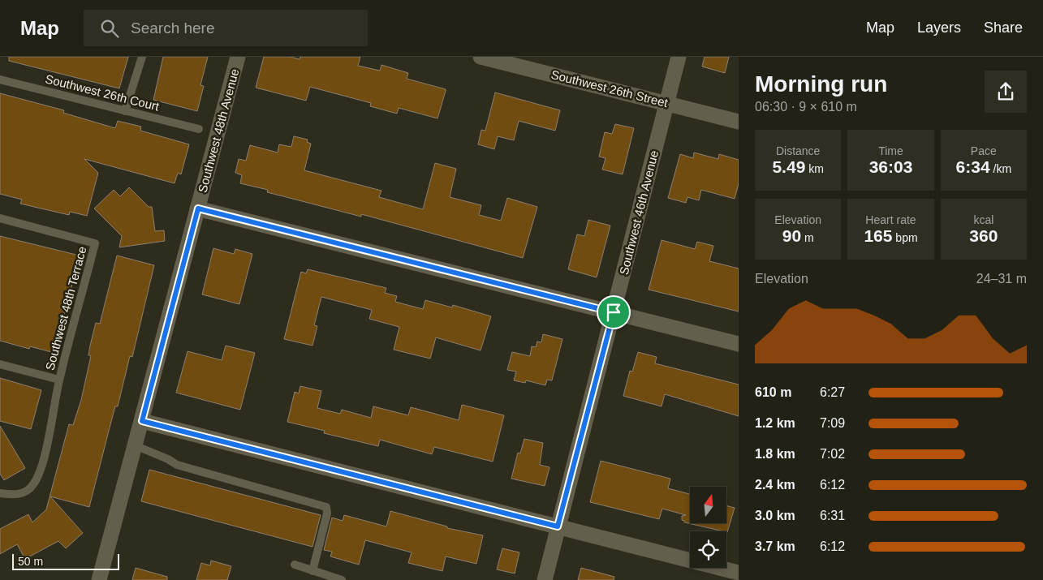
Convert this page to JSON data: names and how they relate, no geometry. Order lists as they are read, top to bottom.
{
  "streets": {
    "street": ["Southwest 26th Street", "Southwest 48th Avenue", "Southwest 46th Avenue"],
    "lane": ["Southwest 26th Court", "Southwest 48th Terrace"]
  },
  "crossings": [
    ["Southwest 26th Street", "Southwest 46th Avenue"]
  ],
  "scale_bar": "50 m",
  "north": "top",
  "page": {
    "header": "Map",
    "search": "Search here",
    "nav": ["Map", "Layers", "Share"],
    "heading": ["Morning run", "06:30 · 9 × 610 m"],
    "stats": [
      ["Distance", "5.49 km"],
      ["Time", "36:03"],
      ["Pace", "6:34 /km"],
      ["Elevation", "90 m"],
      ["Heart rate", "165 bpm"],
      ["kcal", "360"]
    ],
    "chart": ["Elevation", "24–31 m"],
    "list": [
      {
        "name": "610 m",
        "note": "6:27"
      },
      {
        "name": "1.2 km",
        "note": "7:09"
      },
      {
        "name": "1.8 km",
        "note": "7:02"
      },
      {
        "name": "2.4 km",
        "note": "6:12"
      },
      {
        "name": "3.0 km",
        "note": "6:31"
      },
      {
        "name": "3.7 km",
        "note": "6:12"
      }
    ],
    "scale": "50 m"
  }
}
